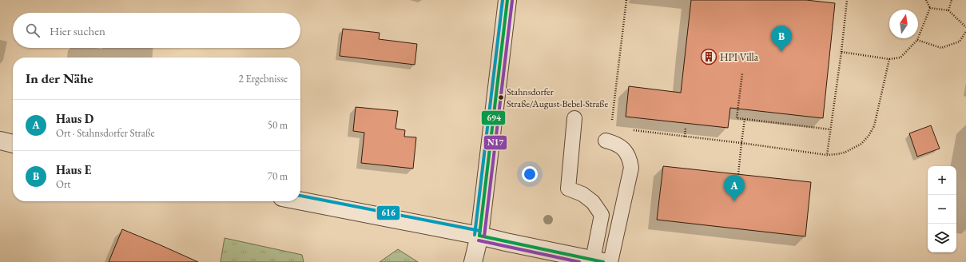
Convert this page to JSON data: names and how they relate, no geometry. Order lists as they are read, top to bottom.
{
  "places": {
    "building": ["HPI Villa"],
    "other": ["Stahnsdorfer Straße/August-Bebel-Straße"]
  },
  "lines": ["transit line 694", "transit line 616", "transit line N17"],
  "north": "top",
  "page": {
    "search": "Hier suchen",
    "pins": ["B", "A"],
    "heading": ["In der Nähe", "2 Ergebnisse"],
    "list": [
      {
        "mark": "A",
        "name": "Haus D",
        "note": "Ort · Stahnsdorfer Straße",
        "value": "50 m"
      },
      {
        "mark": "B",
        "name": "Haus E",
        "note": "Ort",
        "value": "70 m"
      }
    ],
    "map_buttons": ["+", "−"]
  }
}
